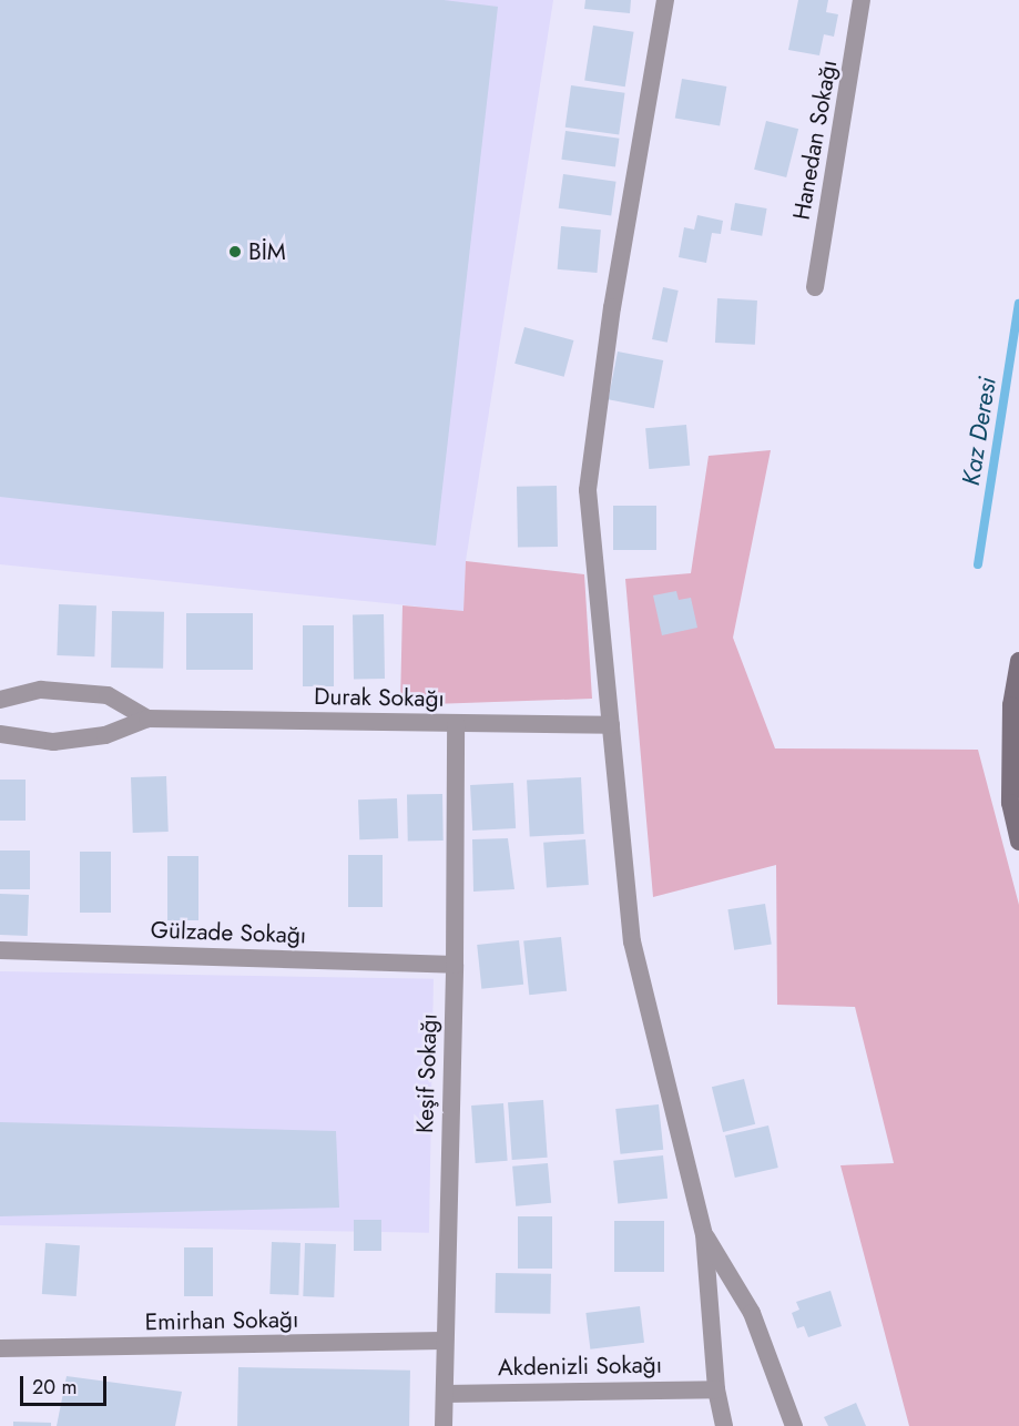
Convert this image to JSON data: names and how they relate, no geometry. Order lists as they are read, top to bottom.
{
  "streets": {
    "street": [
      "Hanedan Sokağı",
      "Durak Sokağı",
      "Gülzade Sokağı",
      "Keşif Sokağı",
      "Emirhan Sokağı",
      "Akdenizli Sokağı"
    ]
  },
  "crossings": [
    ["Durak Sokağı", "Keşif Sokağı"],
    ["Gülzade Sokağı", "Keşif Sokağı"],
    ["Keşif Sokağı", "Emirhan Sokağı"],
    ["Keşif Sokağı", "Akdenizli Sokağı"]
  ],
  "water": ["Kaz Deresi"],
  "places": ["BİM"],
  "scale_bar": "20 m"
}
